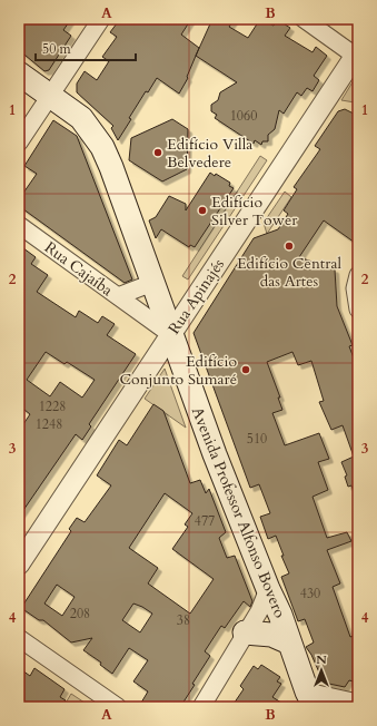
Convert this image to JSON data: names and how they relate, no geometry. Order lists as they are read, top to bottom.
{
  "streets": {
    "main road": ["Avenida Professor Alfonso Bovero"],
    "street": ["Rua Cajaíba", "Rua Apinajés"]
  },
  "crossings": [
    ["Rua Cajaíba", "Rua Apinajés"],
    ["Rua Cajaíba", "Avenida Professor Alfonso Bovero"],
    ["Rua Apinajés", "Avenida Professor Alfonso Bovero"]
  ],
  "places": [
    "Edifício Villa Belvedere",
    "Edifício Silver Tower",
    "Edifício Central das Artes",
    "Edifício Conjunto Sumaré"
  ],
  "house_numbers": [
    "1060",
    "1228",
    "1248",
    "510",
    "477",
    "430",
    "208",
    "38"
  ],
  "scale_bar": "50 m",
  "north": "top",
  "grid": {
    "columns": ["A", "B"],
    "rows": [
      "1",
      "2",
      "3",
      "4"
    ]
  }
}
